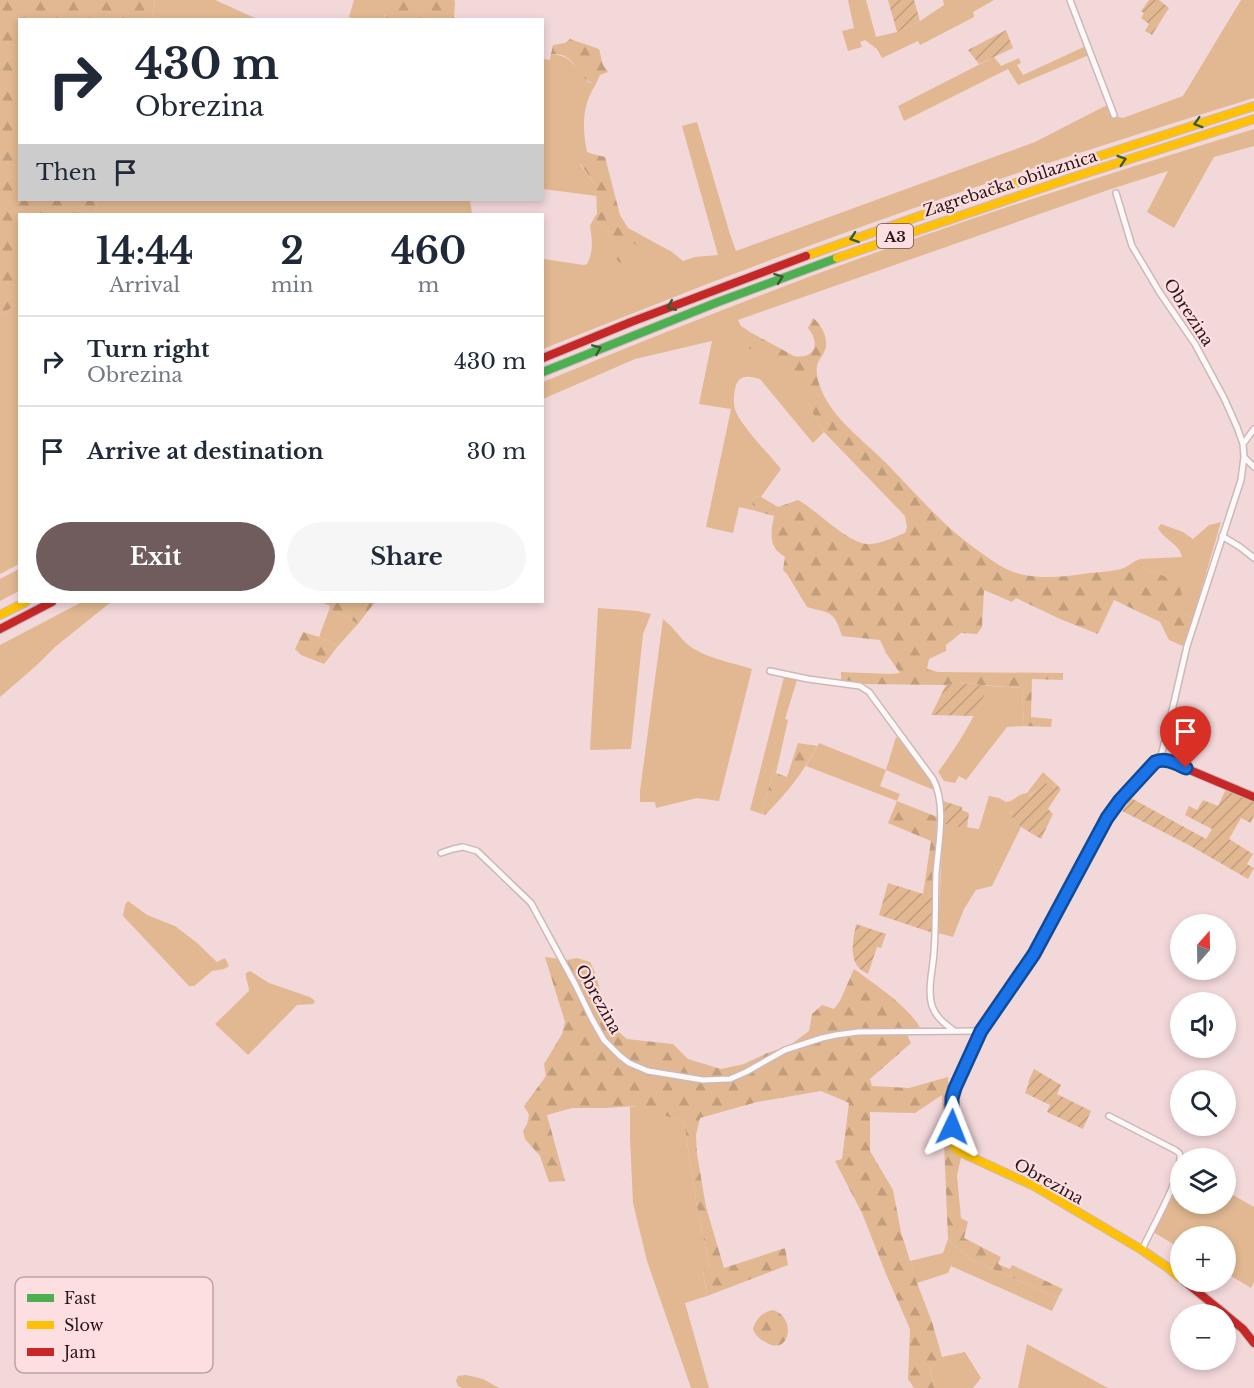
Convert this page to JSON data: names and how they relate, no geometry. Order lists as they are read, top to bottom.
{
  "streets": {
    "main road": ["Zagrebačka obilaznica", "A3", "Obrezina"]
  },
  "legend": ["Fast", "Slow", "Jam"],
  "north": "top",
  "page": {
    "turn": ["430 m", "Obrezina"],
    "then": "Then",
    "eta": [
      "14:44",
      "Arrival",
      "2",
      "min",
      "460",
      "m"
    ],
    "list": [
      {
        "name": "Turn right",
        "note": "Obrezina",
        "value": "430 m"
      },
      {
        "name": "Arrive at destination",
        "value": "30 m"
      }
    ],
    "buttons": ["Exit", "Share"],
    "map_buttons": ["+", "−"]
  }
}
